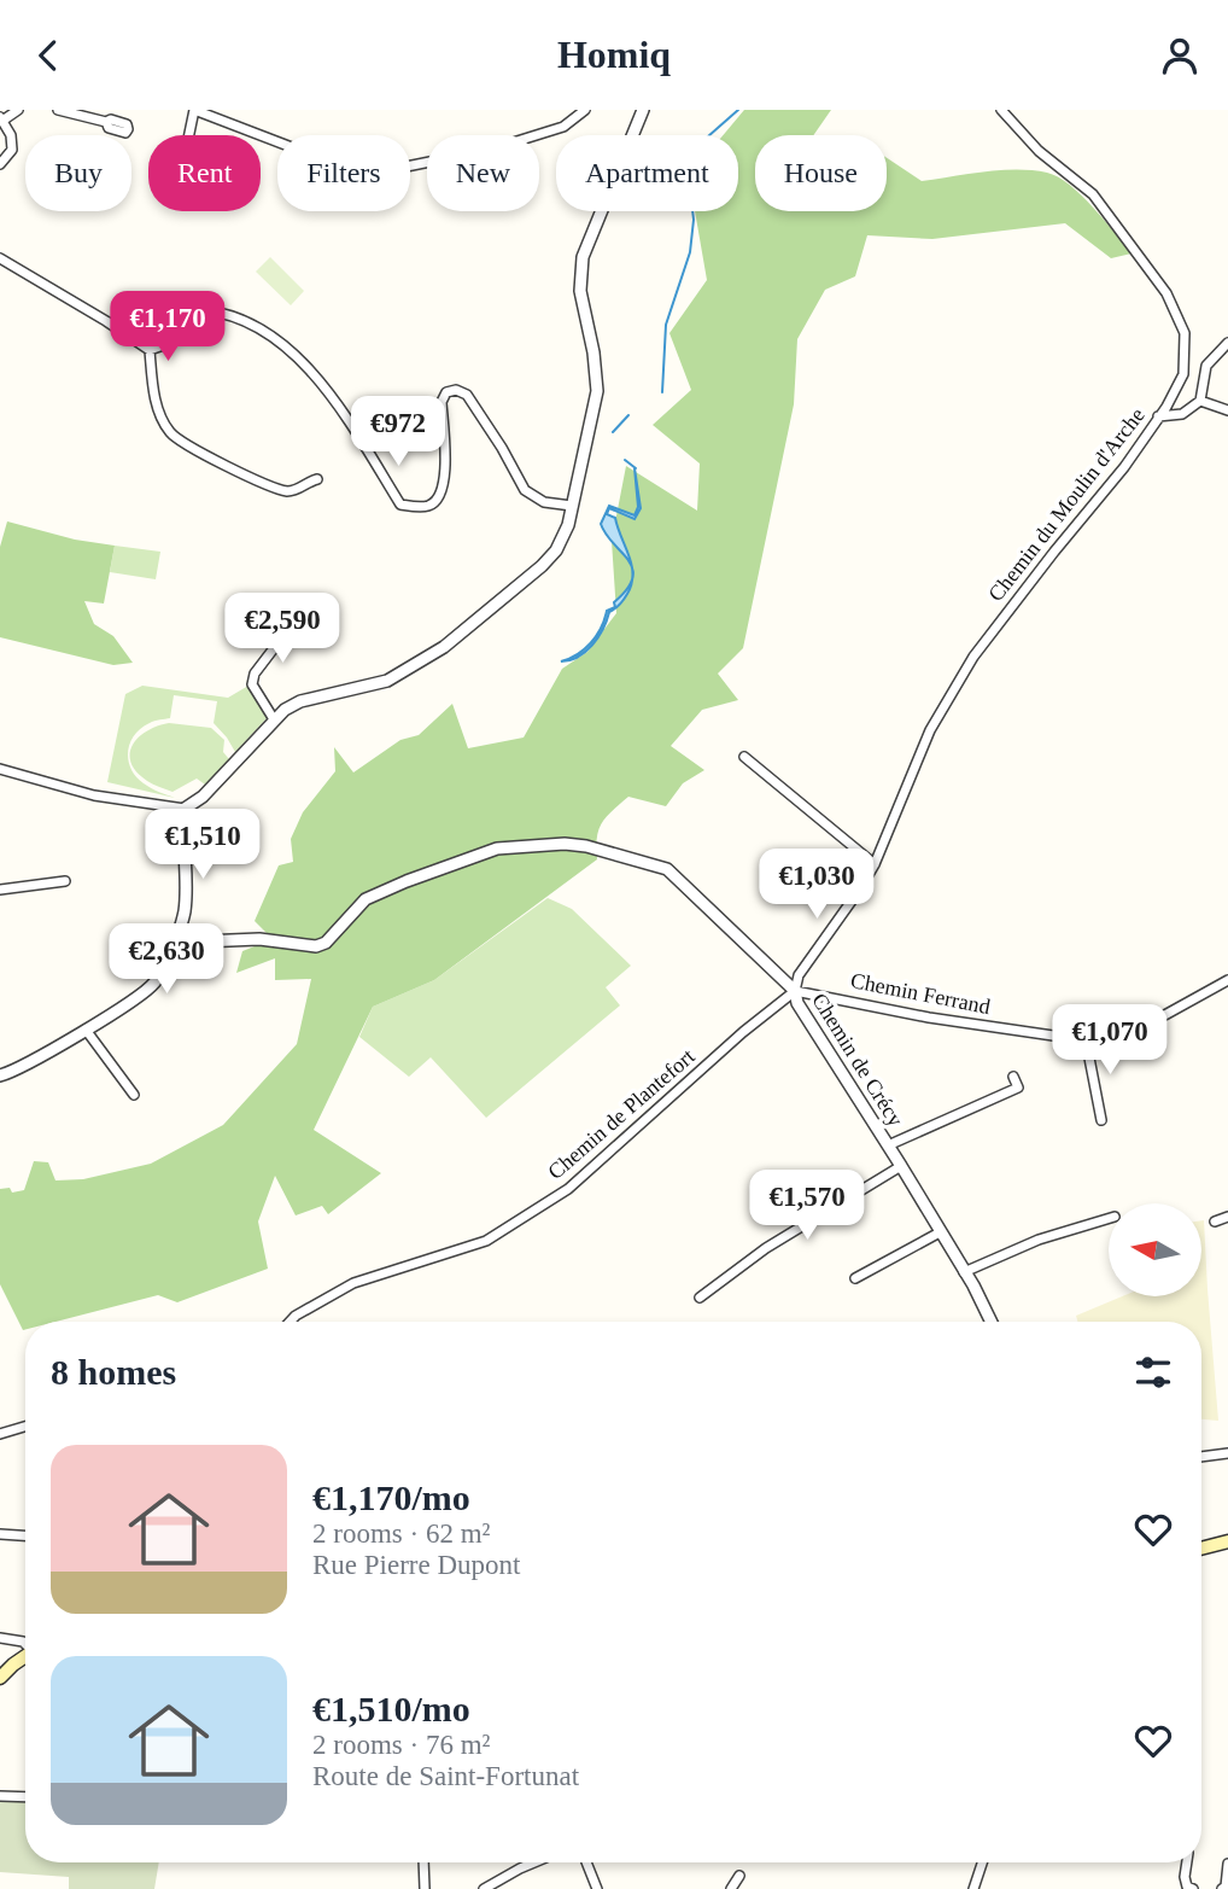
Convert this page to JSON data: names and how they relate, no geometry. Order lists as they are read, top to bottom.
{
  "streets": {
    "street": [
      "Chemin du Moulin d'Arche",
      "Chemin Ferrand",
      "Chemin de Crécy",
      "Chemin de Plantefort"
    ]
  },
  "crossings": [
    ["Chemin du Moulin d'Arche", "Chemin Ferrand"],
    ["Chemin du Moulin d'Arche", "Chemin de Crécy"],
    ["Chemin du Moulin d'Arche", "Chemin de Plantefort"],
    ["Chemin Ferrand", "Chemin de Crécy"],
    ["Chemin Ferrand", "Chemin de Plantefort"],
    ["Chemin de Crécy", "Chemin de Plantefort"]
  ],
  "north": "left",
  "page": {
    "header": "Homiq",
    "chip": [
      "Buy",
      "Rent",
      "Filters",
      "New",
      "Apartment",
      "House"
    ],
    "price": [
      "€1,170",
      "€972",
      "€2,590",
      "€1,510",
      "€1,030",
      "€2,630",
      "€1,070",
      "€1,570"
    ],
    "heading": "8 homes",
    "list": [
      {
        "name": "€1,170/mo",
        "note": "2 rooms · 62 m² · Rue Pierre Dupont"
      },
      {
        "name": "€1,510/mo",
        "note": "2 rooms · 76 m² · Route de Saint-Fortunat"
      }
    ]
  }
}
